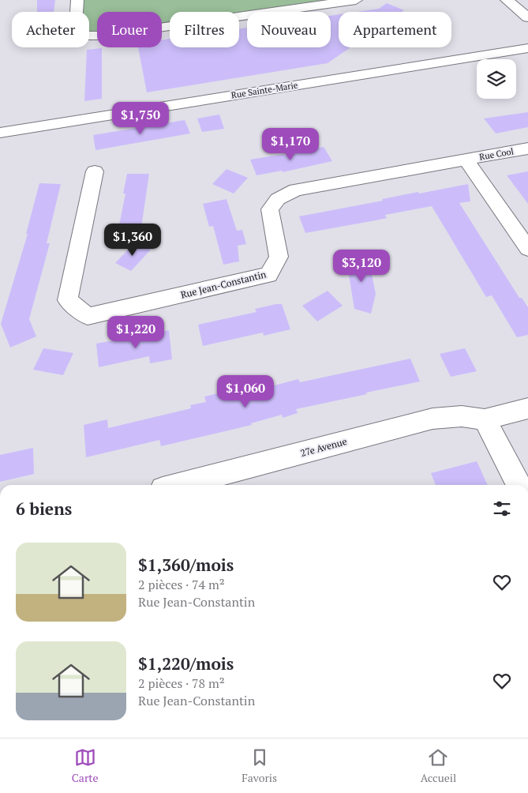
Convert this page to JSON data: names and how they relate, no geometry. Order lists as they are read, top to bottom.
{
  "streets": {
    "street": [
      "Rue Sainte-Marie",
      "Rue Cool",
      "Rue Jean-Constantin",
      "27e Avenue"
    ]
  },
  "crossings": [
    ["Rue Cool", "Rue Jean-Constantin"]
  ],
  "page": {
    "chip": [
      "Acheter",
      "Louer",
      "Filtres",
      "Nouveau",
      "Appartement"
    ],
    "price": [
      "$1,750",
      "$1,170",
      "$1,360",
      "$3,120",
      "$1,220",
      "$1,060"
    ],
    "heading": "6 biens",
    "list": [
      {
        "name": "$1,360/mois",
        "note": "2 pièces · 74 m² · Rue Jean-Constantin"
      },
      {
        "name": "$1,220/mois",
        "note": "2 pièces · 78 m² · Rue Jean-Constantin"
      }
    ],
    "tabs": ["Carte", "Favoris", "Accueil"]
  }
}
